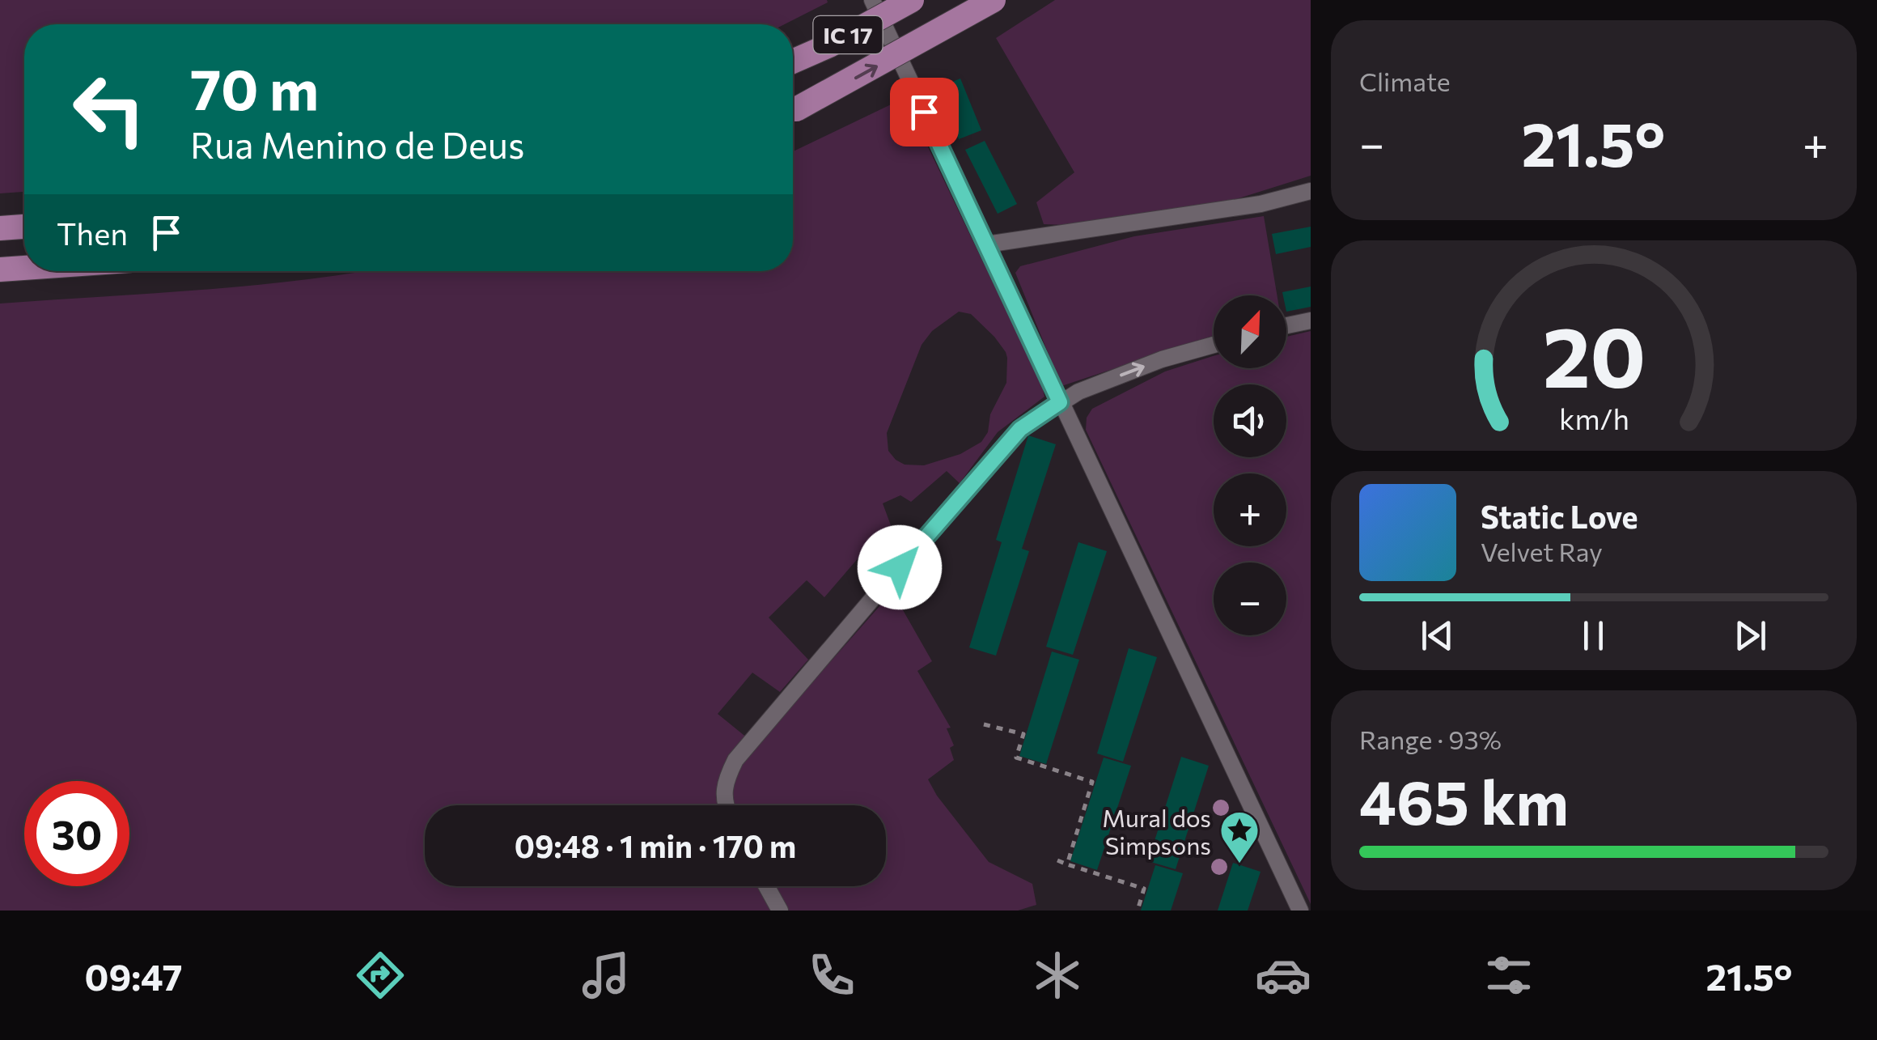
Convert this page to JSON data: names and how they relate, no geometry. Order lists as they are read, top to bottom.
{
  "streets": {
    "highway": ["IC 17"]
  },
  "places": {
    "place": ["Mural dos Simpsons"]
  },
  "north": "top right",
  "page": {
    "tile": [
      "Climate",
      ["Range · 93%", "465 km"]
    ],
    "turn": ["70 m", "Rua Menino de Deus"],
    "heat": ["−", "21.5°", "+"],
    "then": "Then",
    "map_buttons": ["+", "−"],
    "song": ["Static Love", "Velvet Ray"],
    "limit": "30",
    "trip": "09:48 · 1 min · 170 m",
    "tabs": ["09:47", "21.5°"],
    "gauge": ["20", "km/h"]
  }
}
